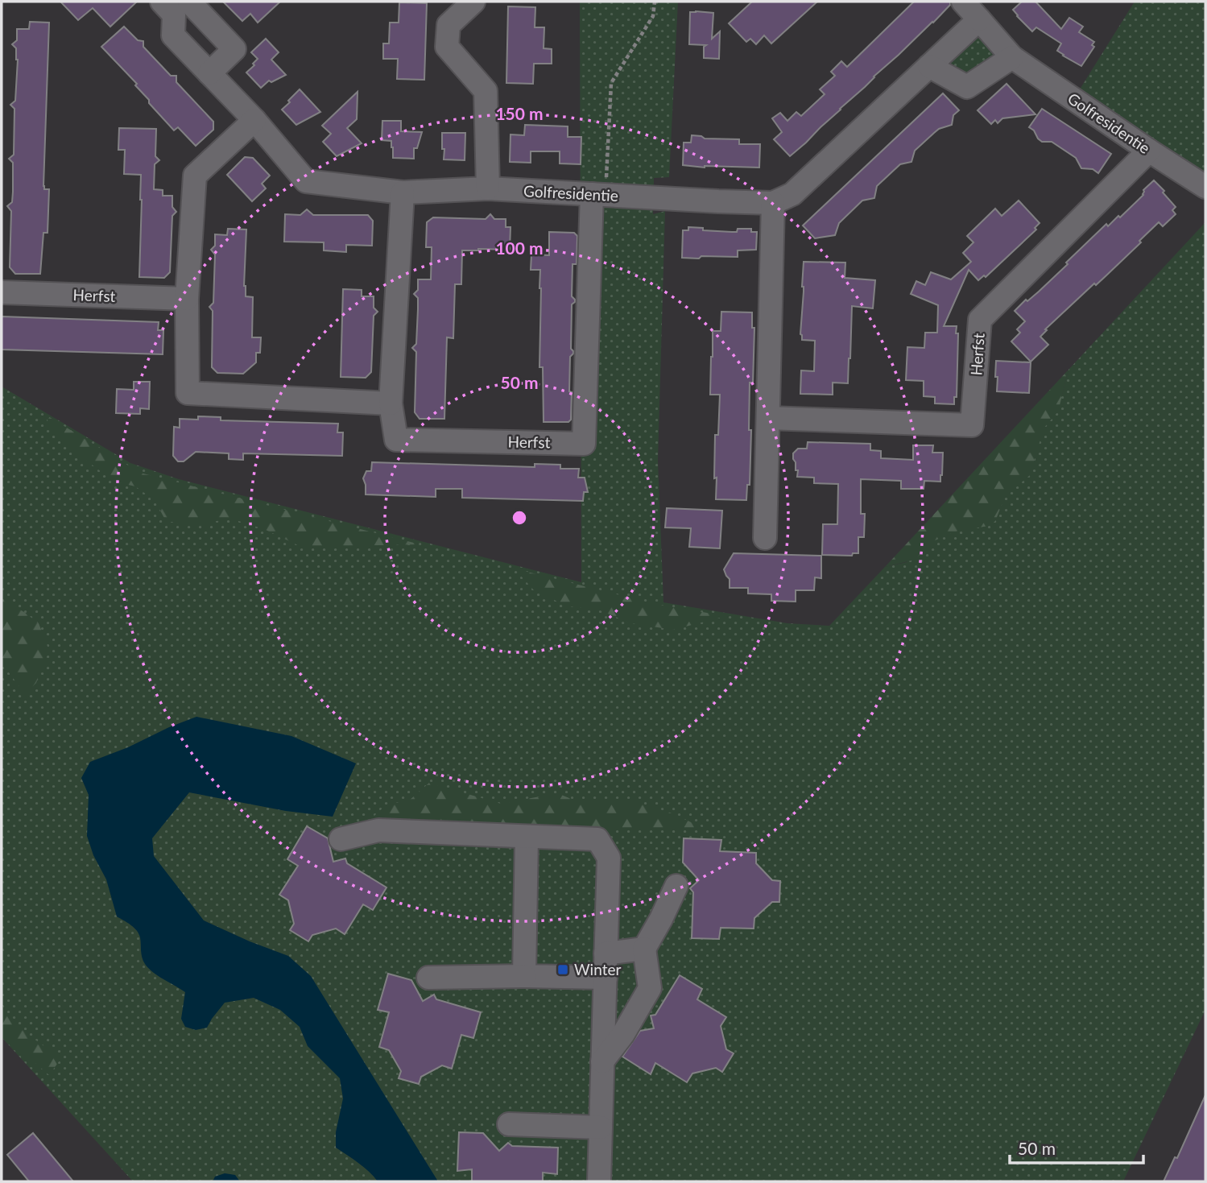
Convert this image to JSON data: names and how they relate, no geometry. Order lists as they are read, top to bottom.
{
  "streets": {
    "street": ["Golfresidentie", "Herfst"]
  },
  "crossings": [
    ["Golfresidentie", "Herfst"]
  ],
  "places": {
    "transit": ["Winter"]
  },
  "scale_bar": "50 m",
  "rings": ["150 m", "100 m", "50 m"]
}
